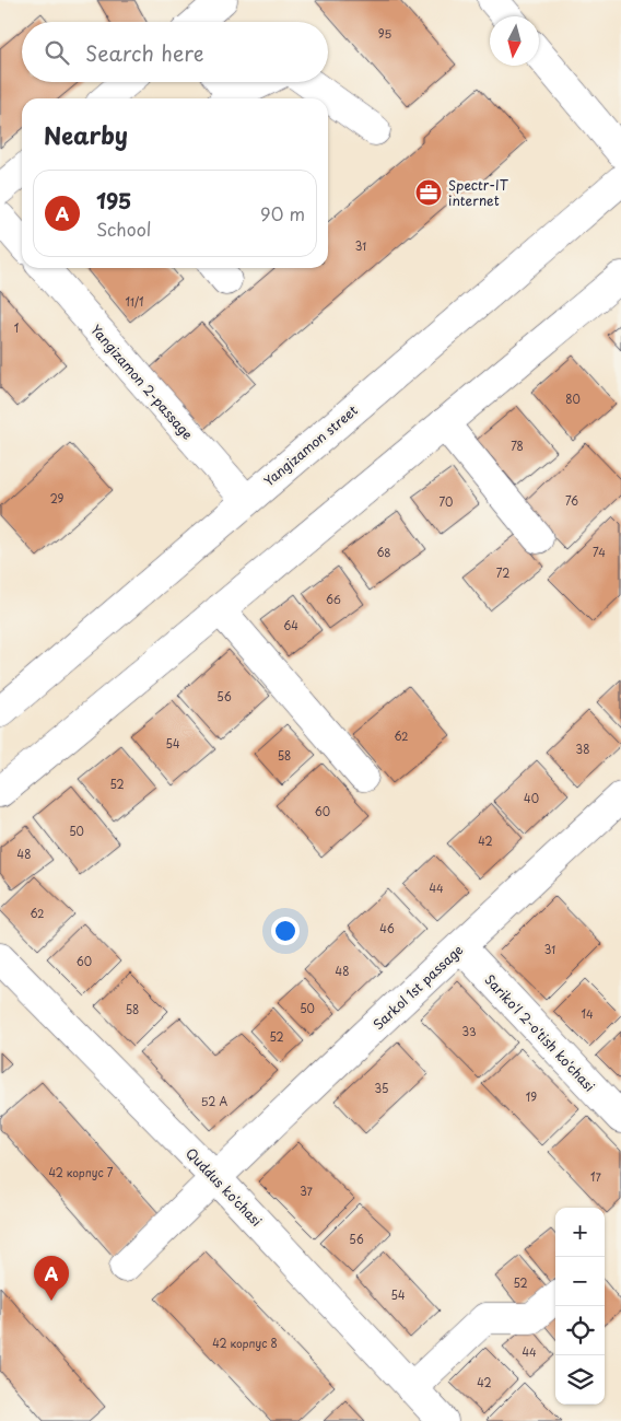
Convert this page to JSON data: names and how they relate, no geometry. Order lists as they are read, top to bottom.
{
  "streets": {
    "street": [
      "Yangizamon 2-passage",
      "Yangizamon street",
      "Sarkol 1st passage",
      "Sariko'l 2-o'tish ko'chasi",
      "Quddus ko'chasi"
    ]
  },
  "crossings": [
    ["Yangizamon 2-passage", "Yangizamon street"],
    ["Sarkol 1st passage", "Sariko'l 2-o'tish ko'chasi"],
    ["Sarkol 1st passage", "Quddus ko'chasi"]
  ],
  "places": {
    "office": ["Spectr-IT internet"]
  },
  "house_numbers": [
    "95",
    "31",
    "11/1",
    "1",
    "80",
    "78",
    "29",
    "76",
    "70",
    "68",
    "74",
    "72",
    "66",
    "64",
    "56",
    "62",
    "54",
    "38",
    "58",
    "52",
    "40",
    "60",
    "50",
    "42",
    "48",
    "44",
    "62",
    "46",
    "31",
    "60",
    "48",
    "50",
    "58",
    "14",
    "33",
    "52",
    "35",
    "19",
    "52 A",
    "42 корпус 7",
    "17",
    "37",
    "56",
    "52",
    "54",
    "42 корпус 8",
    "44",
    "42"
  ],
  "north": "bottom",
  "page": {
    "search": "Search here",
    "heading": "Nearby",
    "list": [
      {
        "mark": "A",
        "name": "195",
        "note": "School",
        "value": "90 m"
      }
    ],
    "map_buttons": ["+", "−"],
    "pins": "A"
  }
}
